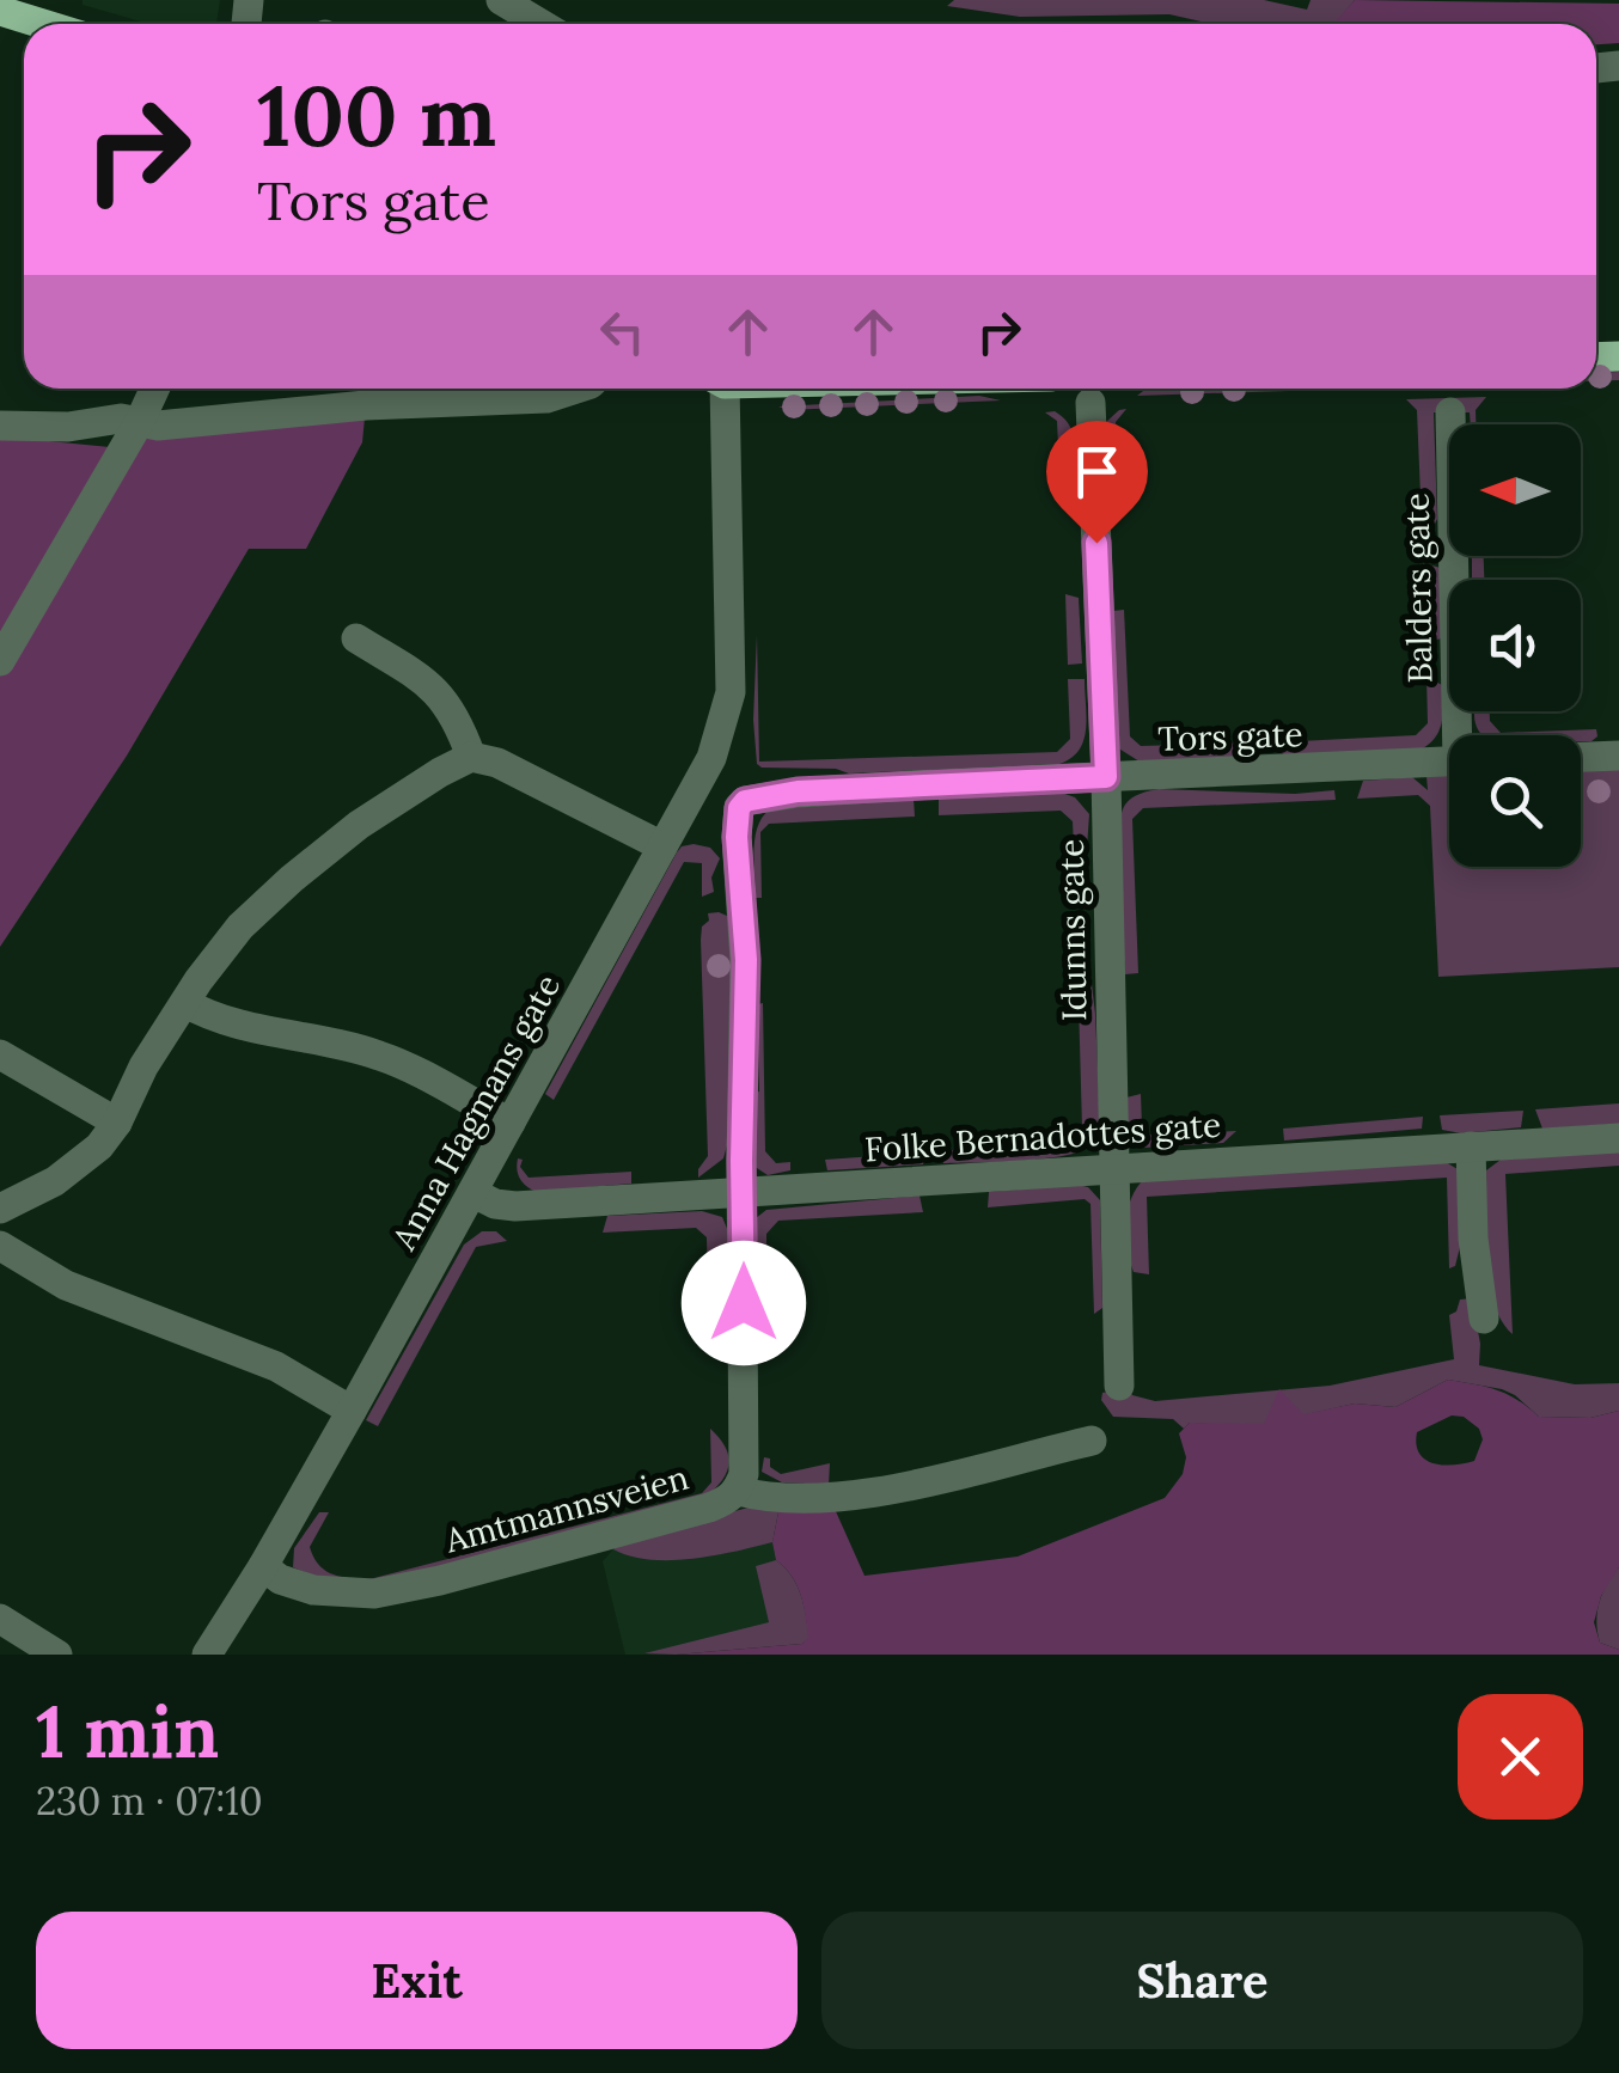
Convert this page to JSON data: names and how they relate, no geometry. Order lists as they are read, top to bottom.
{
  "streets": {
    "street": [
      "Balders gate",
      "Tors gate",
      "Idunns gate",
      "Anna Hagmans gate",
      "Folke Bernadottes gate",
      "Amtmannsveien"
    ]
  },
  "crossings": [
    ["Tors gate", "Idunns gate"],
    ["Tors gate", "Amtmannsveien"],
    ["Idunns gate", "Folke Bernadottes gate"],
    ["Anna Hagmans gate", "Folke Bernadottes gate"],
    ["Anna Hagmans gate", "Amtmannsveien"],
    ["Folke Bernadottes gate", "Amtmannsveien"]
  ],
  "north": "left",
  "page": {
    "turn": ["100 m", "Tors gate"],
    "heading": ["1 min", "230 m · 07:10"],
    "buttons": ["Exit", "Share"]
  }
}
